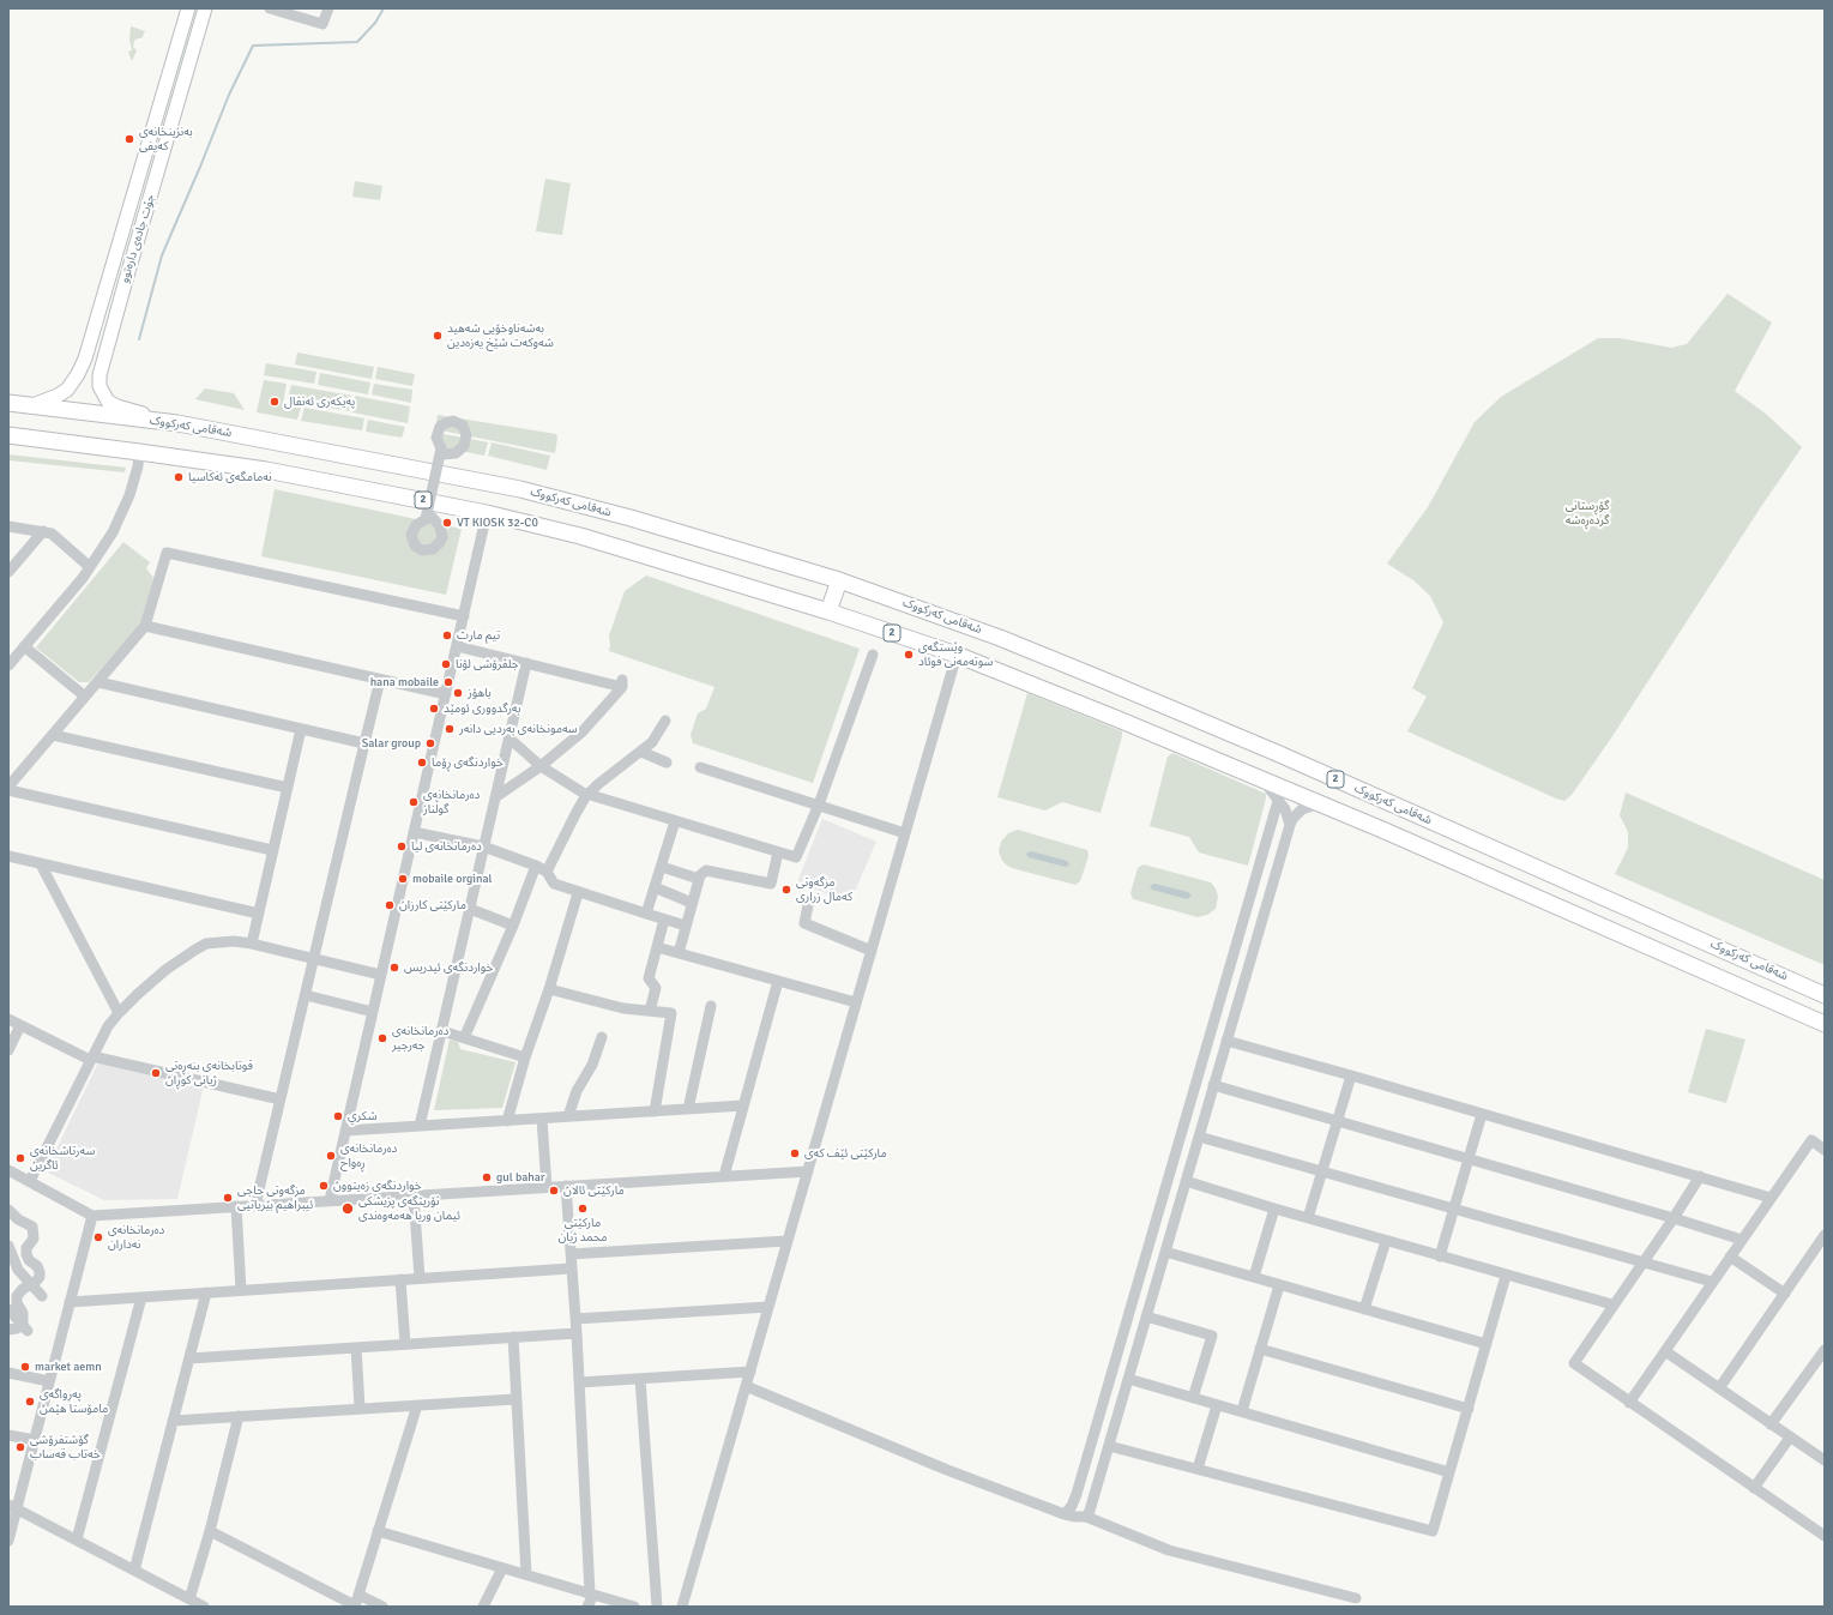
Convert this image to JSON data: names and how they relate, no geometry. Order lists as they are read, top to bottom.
{
  "streets": {
    "highway": ["شەقامی کەرکووک", "2"],
    "main road": ["جۆت جادەی دارەتوو"]
  },
  "crossings": [
    ["جۆت جادەی دارەتوو", "شەقامی کەرکووک"]
  ],
  "parks": ["گۆڕستانی گردەڕەشە"],
  "places": [
    "بەنزینخانەی کەیفی",
    "بەشەناوخۆیی شەهید شەوکەت شێخ یەزەدین",
    "پەیکەری ئەنفال",
    "نەمامگەی ئەکاسیا",
    "VT KIOSK 32-C0",
    "تیم مارت",
    "وێستگەی سوتەمەنی فوئاد",
    "جلفرۆشی لۆنا",
    "hana mobaile",
    "باهۆز",
    "بەرگدووری ئومێد",
    "سەمونخانەی بەردیی دانەر",
    "Salar group",
    "خواردنگەی ڕۆما",
    "دەرمانخانەی گوڵناز",
    "دەرمانخانەی لیا",
    "mobaile orginal",
    "مزگەوتی کەمال زراری",
    "مارکێتی کارزان",
    "خواردنگەی ئیدریس",
    "دەرمانخانەی جەرجیر",
    "قوتابخانەی بنەڕەتی ژیانی کوڕان",
    "شكري",
    "مارکێتی ئێف کەی",
    "دەرمانخانەی ڕەواح",
    "سەرتاشخانەی ئاگرین",
    "gul bahar",
    "خواردنگەی زەیتوون",
    "مارکێتی ئالان",
    "مزگەوتی حاجی ئیبراهیم بێریاتیی",
    "نۆرینگەی پزیشکی ئیمان وریا هەمەوەندی",
    "مارکێتی محمد ژیان",
    "دەرمانخانەی نەداران",
    "market aemn",
    "پەڕواگەی مامۆستا هێمن",
    "گۆشتفرۆشی خەتاب قەساب"
  ]
}
